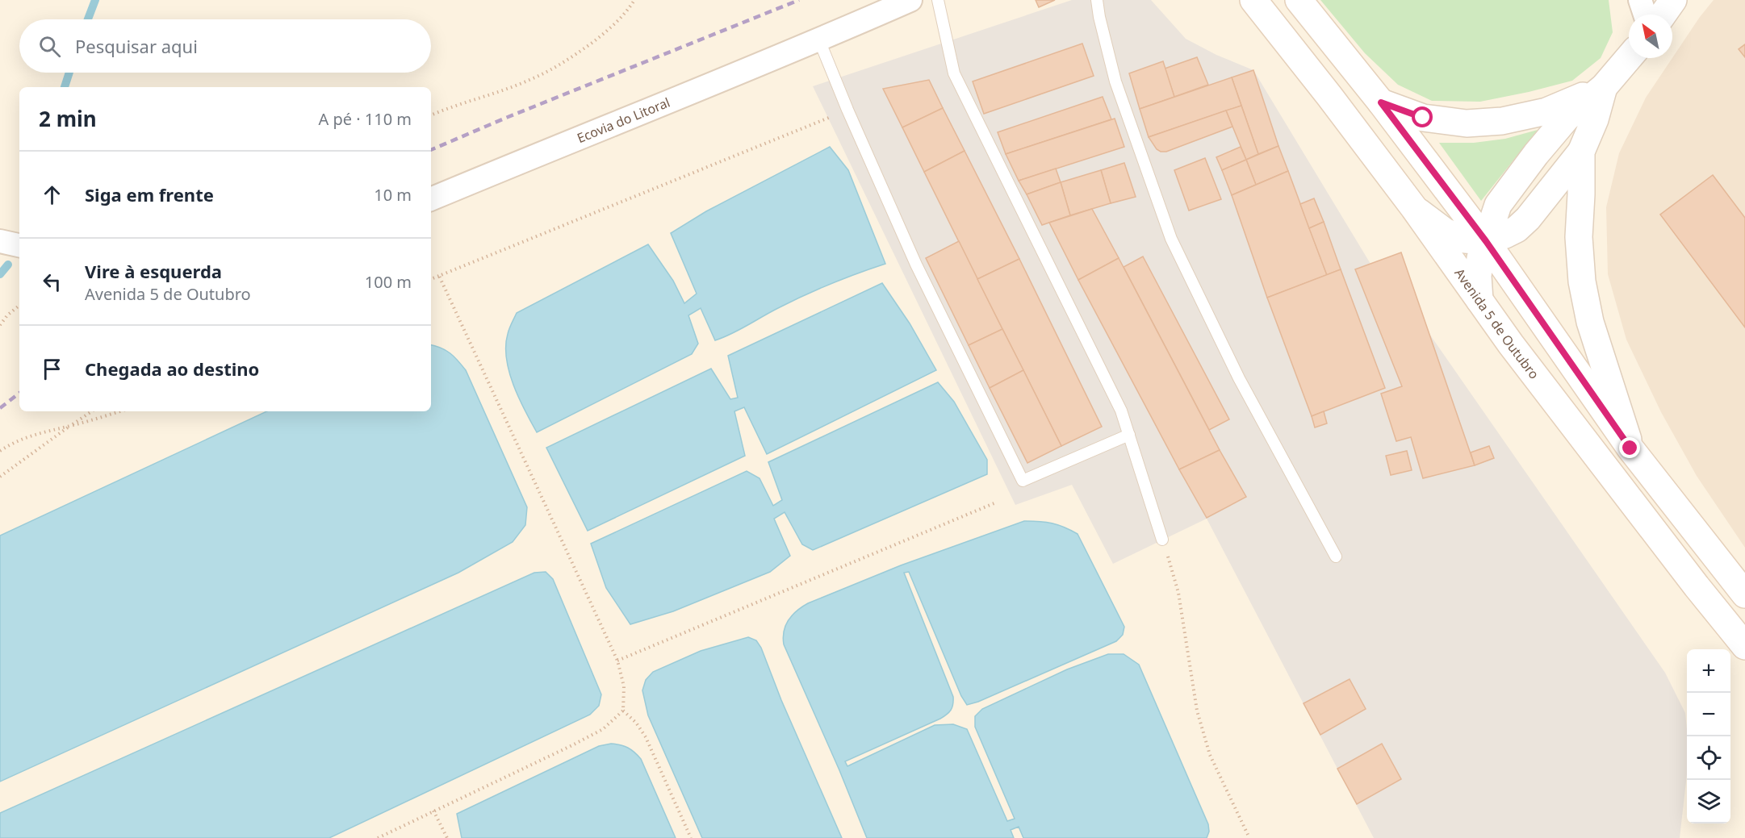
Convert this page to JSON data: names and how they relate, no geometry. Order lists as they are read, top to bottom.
{
  "streets": {
    "main road": ["Avenida 5 de Outubro"],
    "street": ["Ecovia do Litoral"]
  },
  "north": "top left",
  "page": {
    "search": "Pesquisar aqui",
    "heading": ["2 min", "A pé · 110 m"],
    "list": [
      ["Siga em frente", "10 m"],
      ["Vire à esquerda", "Avenida 5 de Outubro", "100 m"],
      "Chegada ao destino"
    ],
    "map_buttons": ["+", "−"]
  }
}
